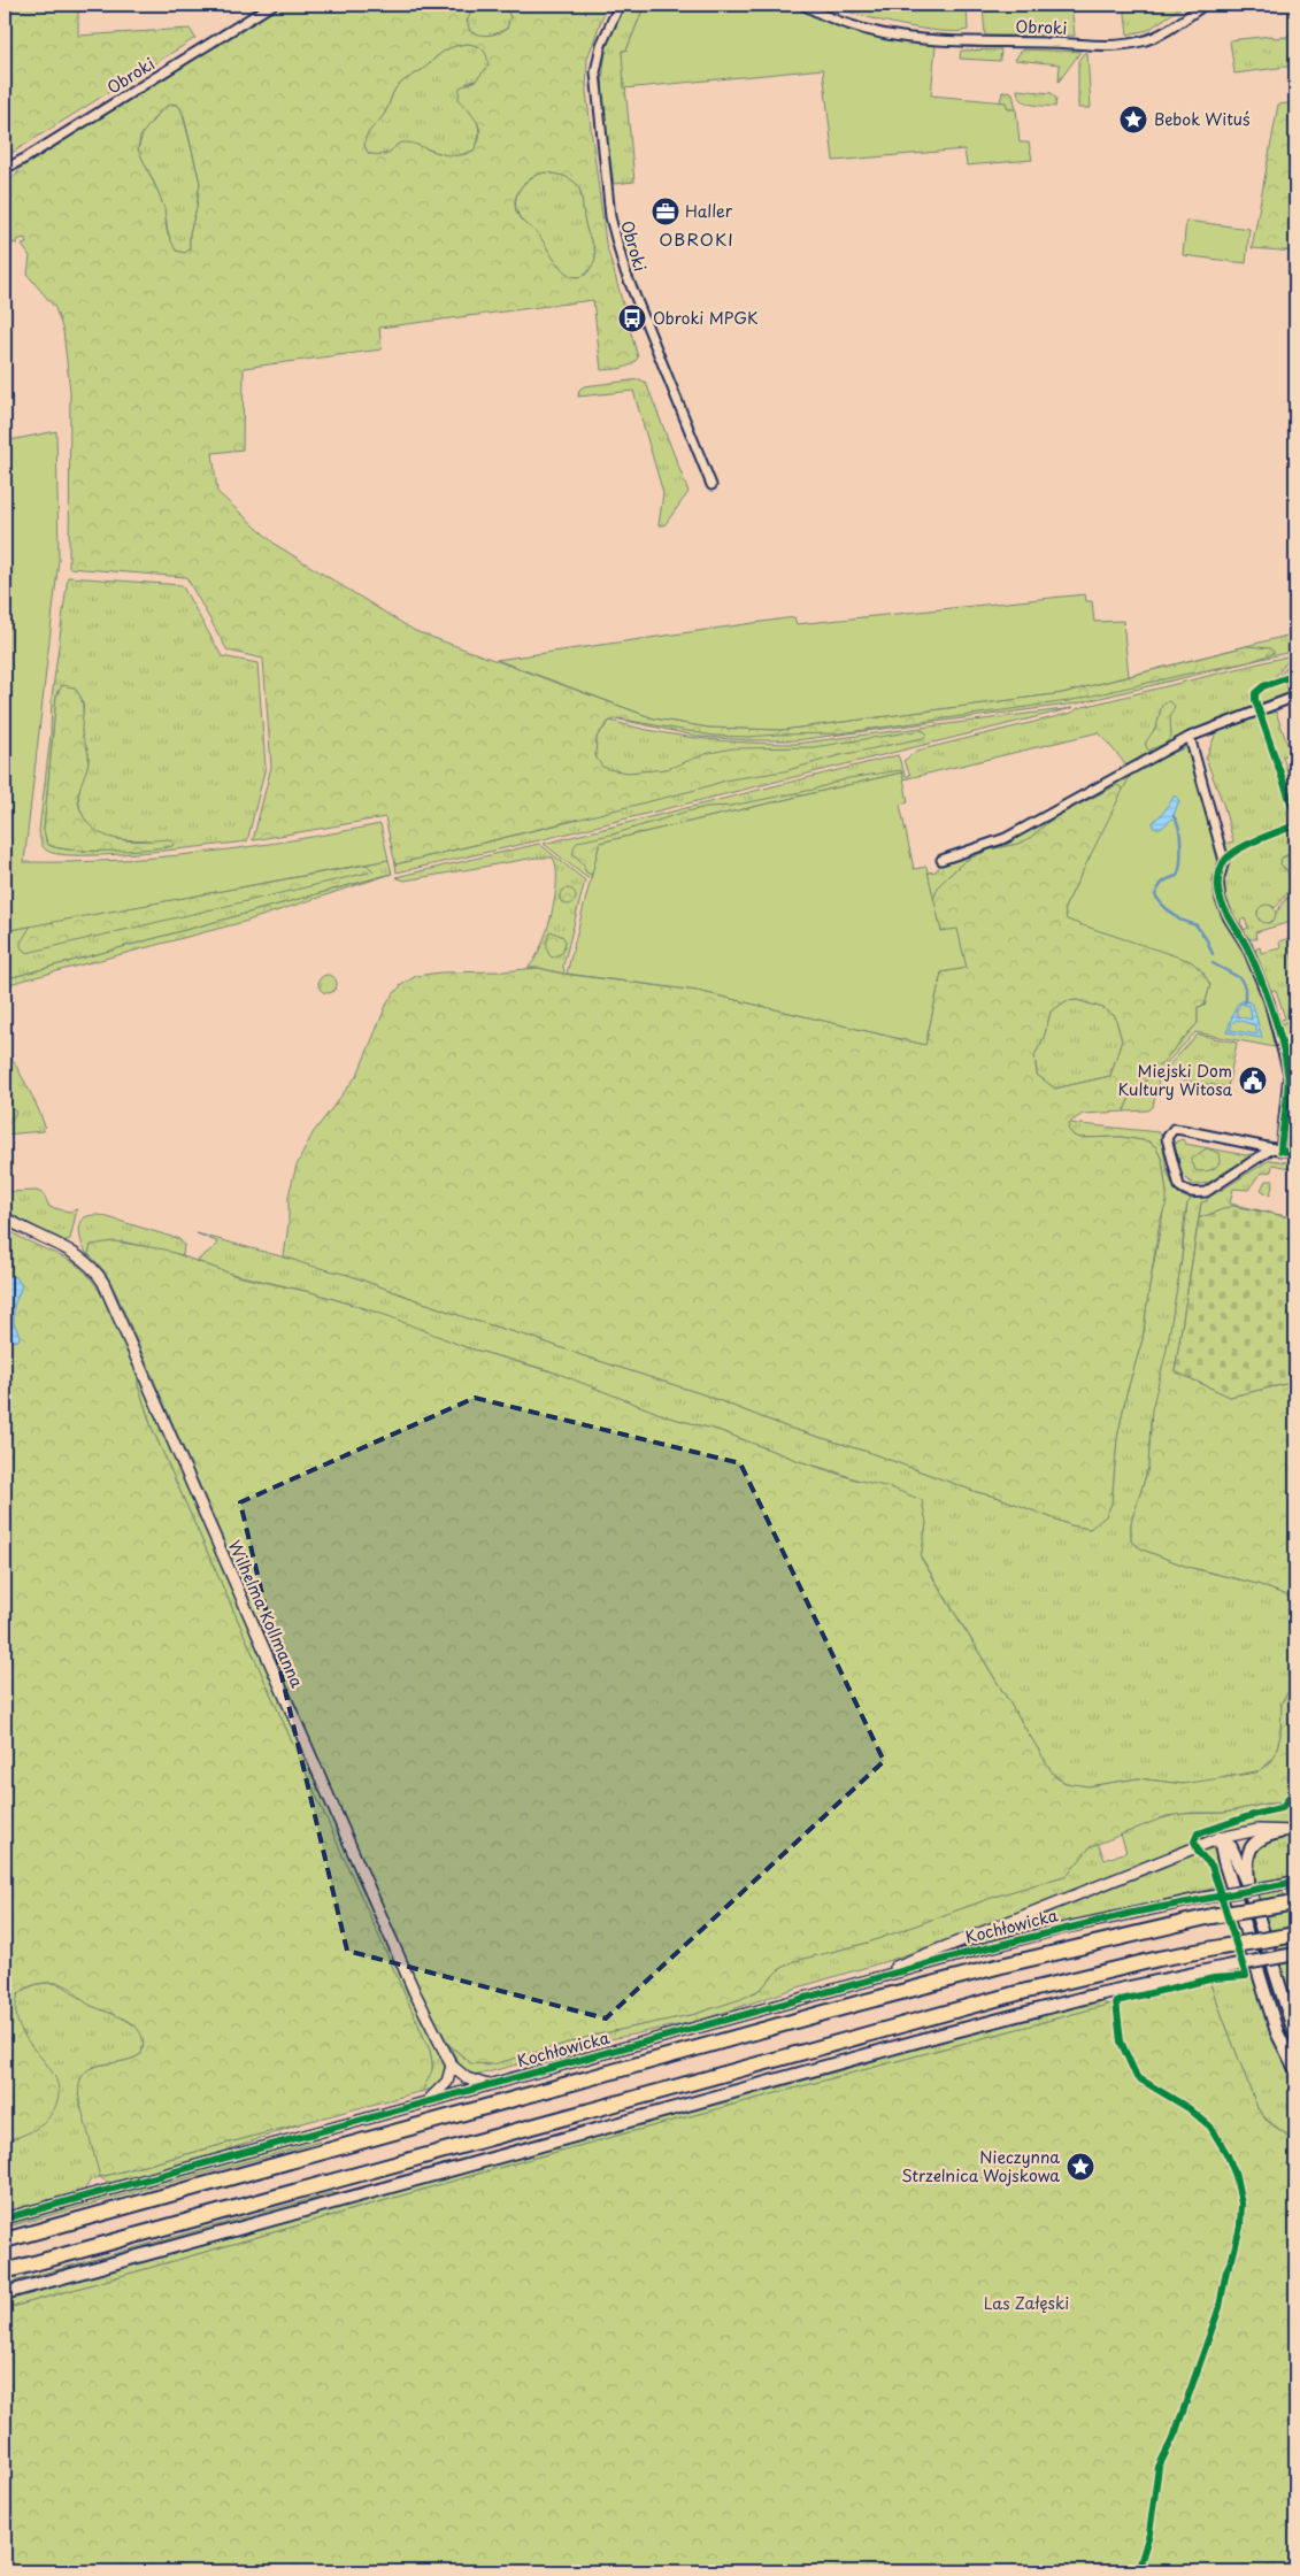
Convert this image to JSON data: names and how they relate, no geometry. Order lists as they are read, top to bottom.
{
  "streets": {
    "street": ["Obroki", "Wilhelma Kollmanna", "Kochłowicka"]
  },
  "districts": ["OBROKI"],
  "parks": ["Las Załęski"],
  "places": {
    "place": ["Bebok Wituś", "Nieczynna Strzelnica Wojskowa"],
    "office": ["Haller"],
    "bus stop": ["Obroki MPGK"],
    "public building": ["Miejski Dom Kultury Witosa"]
  }
}
